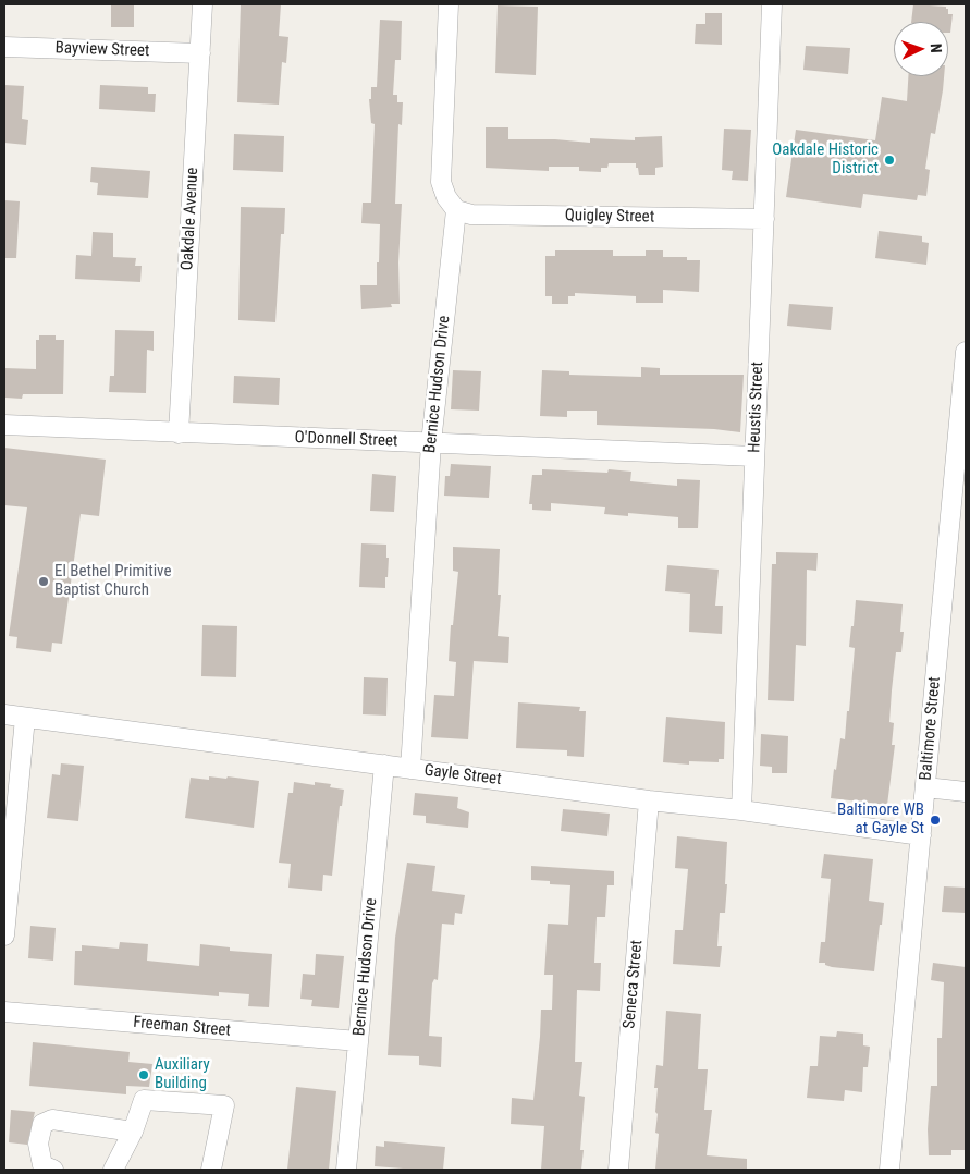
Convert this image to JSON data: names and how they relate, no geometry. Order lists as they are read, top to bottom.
{
  "streets": {
    "street": [
      "Bayview Street",
      "Quigley Street",
      "Oakdale Avenue",
      "Bernice Hudson Drive",
      "Heustis Street",
      "O'Donnell Street",
      "Baltimore Street",
      "Gayle Street",
      "Seneca Street",
      "Freeman Street"
    ]
  },
  "crossings": [
    ["Bayview Street", "Oakdale Avenue"],
    ["Quigley Street", "Bernice Hudson Drive"],
    ["Quigley Street", "Heustis Street"],
    ["Oakdale Avenue", "O'Donnell Street"],
    ["Bernice Hudson Drive", "O'Donnell Street"],
    ["Bernice Hudson Drive", "Gayle Street"],
    ["Bernice Hudson Drive", "Freeman Street"],
    ["Heustis Street", "O'Donnell Street"],
    ["Heustis Street", "Gayle Street"],
    ["Baltimore Street", "Gayle Street"],
    ["Gayle Street", "Seneca Street"]
  ],
  "places": [
    "Oakdale Historic District",
    "El Bethel Primitive Baptist Church",
    "Baltimore WB at Gayle St",
    "Auxiliary Building"
  ],
  "north": "right"
}
